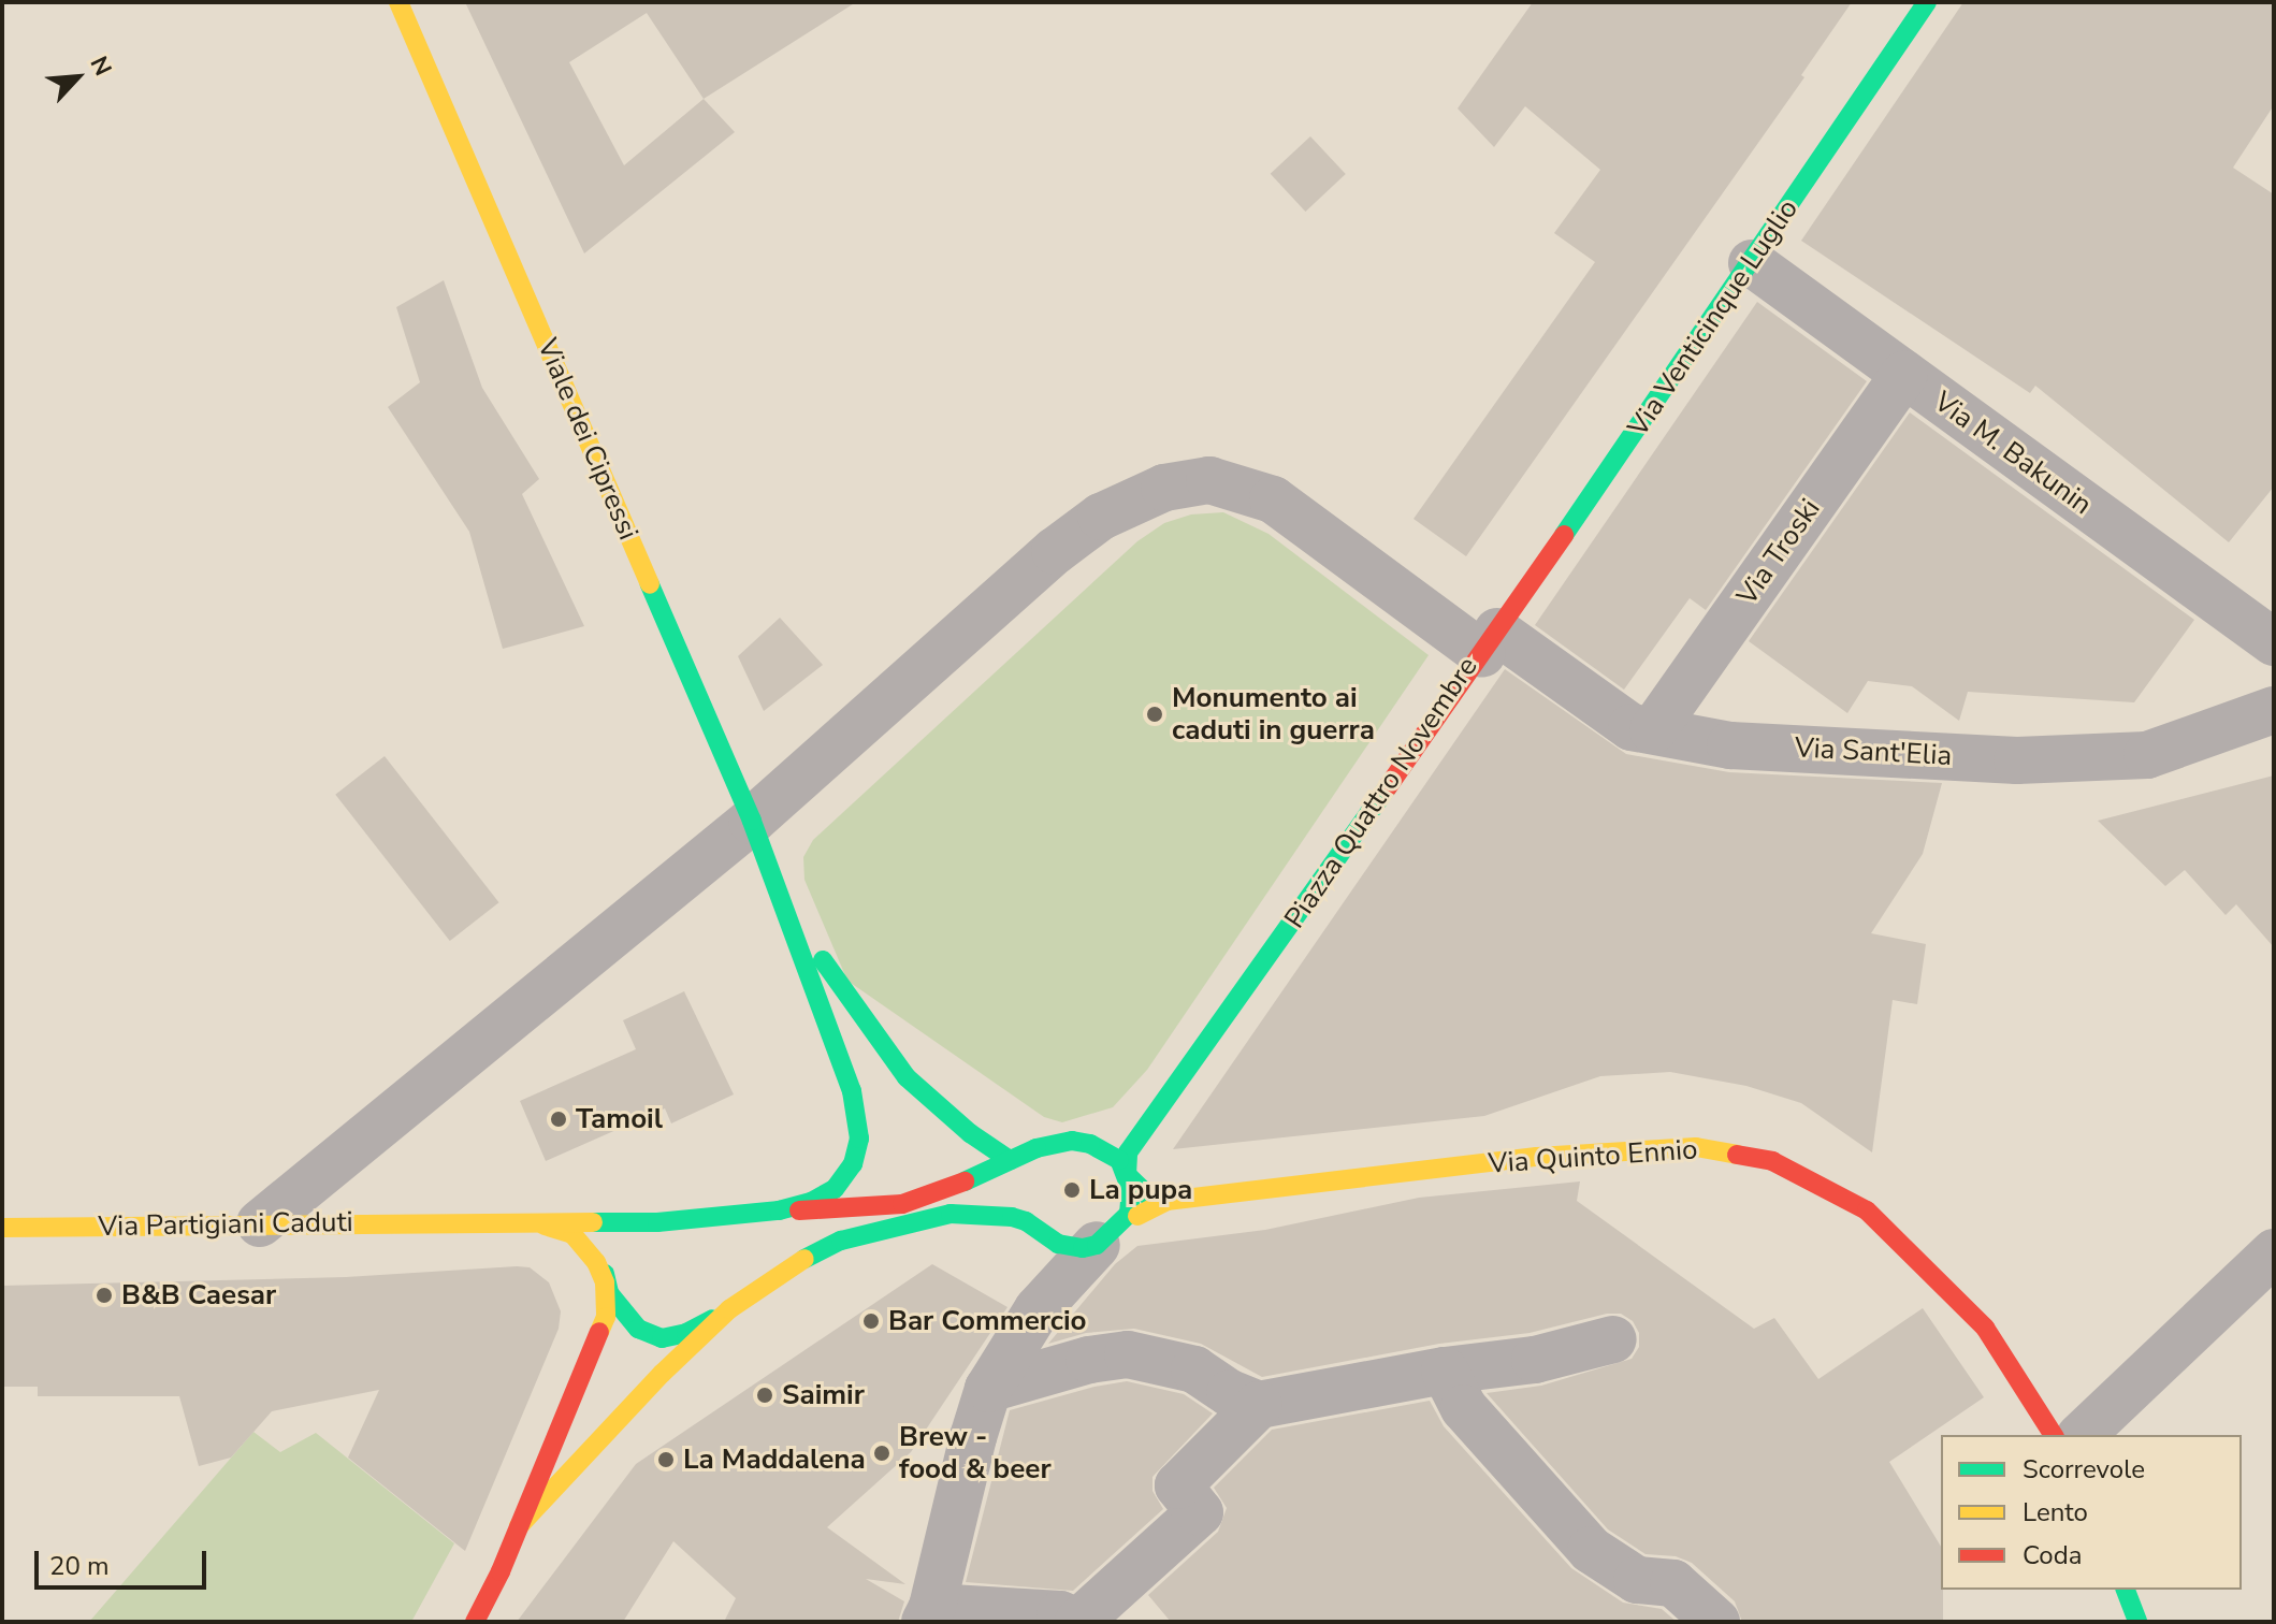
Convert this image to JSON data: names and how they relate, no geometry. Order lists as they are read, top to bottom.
{
  "streets": {
    "street": [
      "Via Venticinque Luglio",
      "Viale dei Cipressi",
      "Via M. Bakunin",
      "Via Troski",
      "Via Sant'Elia",
      "Piazza Quattro Novembre",
      "Via Quinto Ennio",
      "Via Partigiani Caduti"
    ]
  },
  "crossings": [
    ["Via Venticinque Luglio", "Via M. Bakunin"],
    ["Via Venticinque Luglio", "Via Sant'Elia"],
    ["Via Venticinque Luglio", "Piazza Quattro Novembre"],
    ["Viale dei Cipressi", "Piazza Quattro Novembre"],
    ["Via M. Bakunin", "Via Troski"],
    ["Via Troski", "Via Sant'Elia"],
    ["Via Sant'Elia", "Piazza Quattro Novembre"],
    ["Piazza Quattro Novembre", "Via Partigiani Caduti"]
  ],
  "places": [
    "Monumento ai caduti in guerra",
    "Tamoil",
    "La pupa",
    "B&B Caesar",
    "Bar Commercio",
    "Saimir",
    "Brew - food & beer",
    "La Maddalena"
  ],
  "legend": ["Scorrevole", "Lento", "Coda"],
  "scale_bar": "20 m",
  "north": "top right"
}
